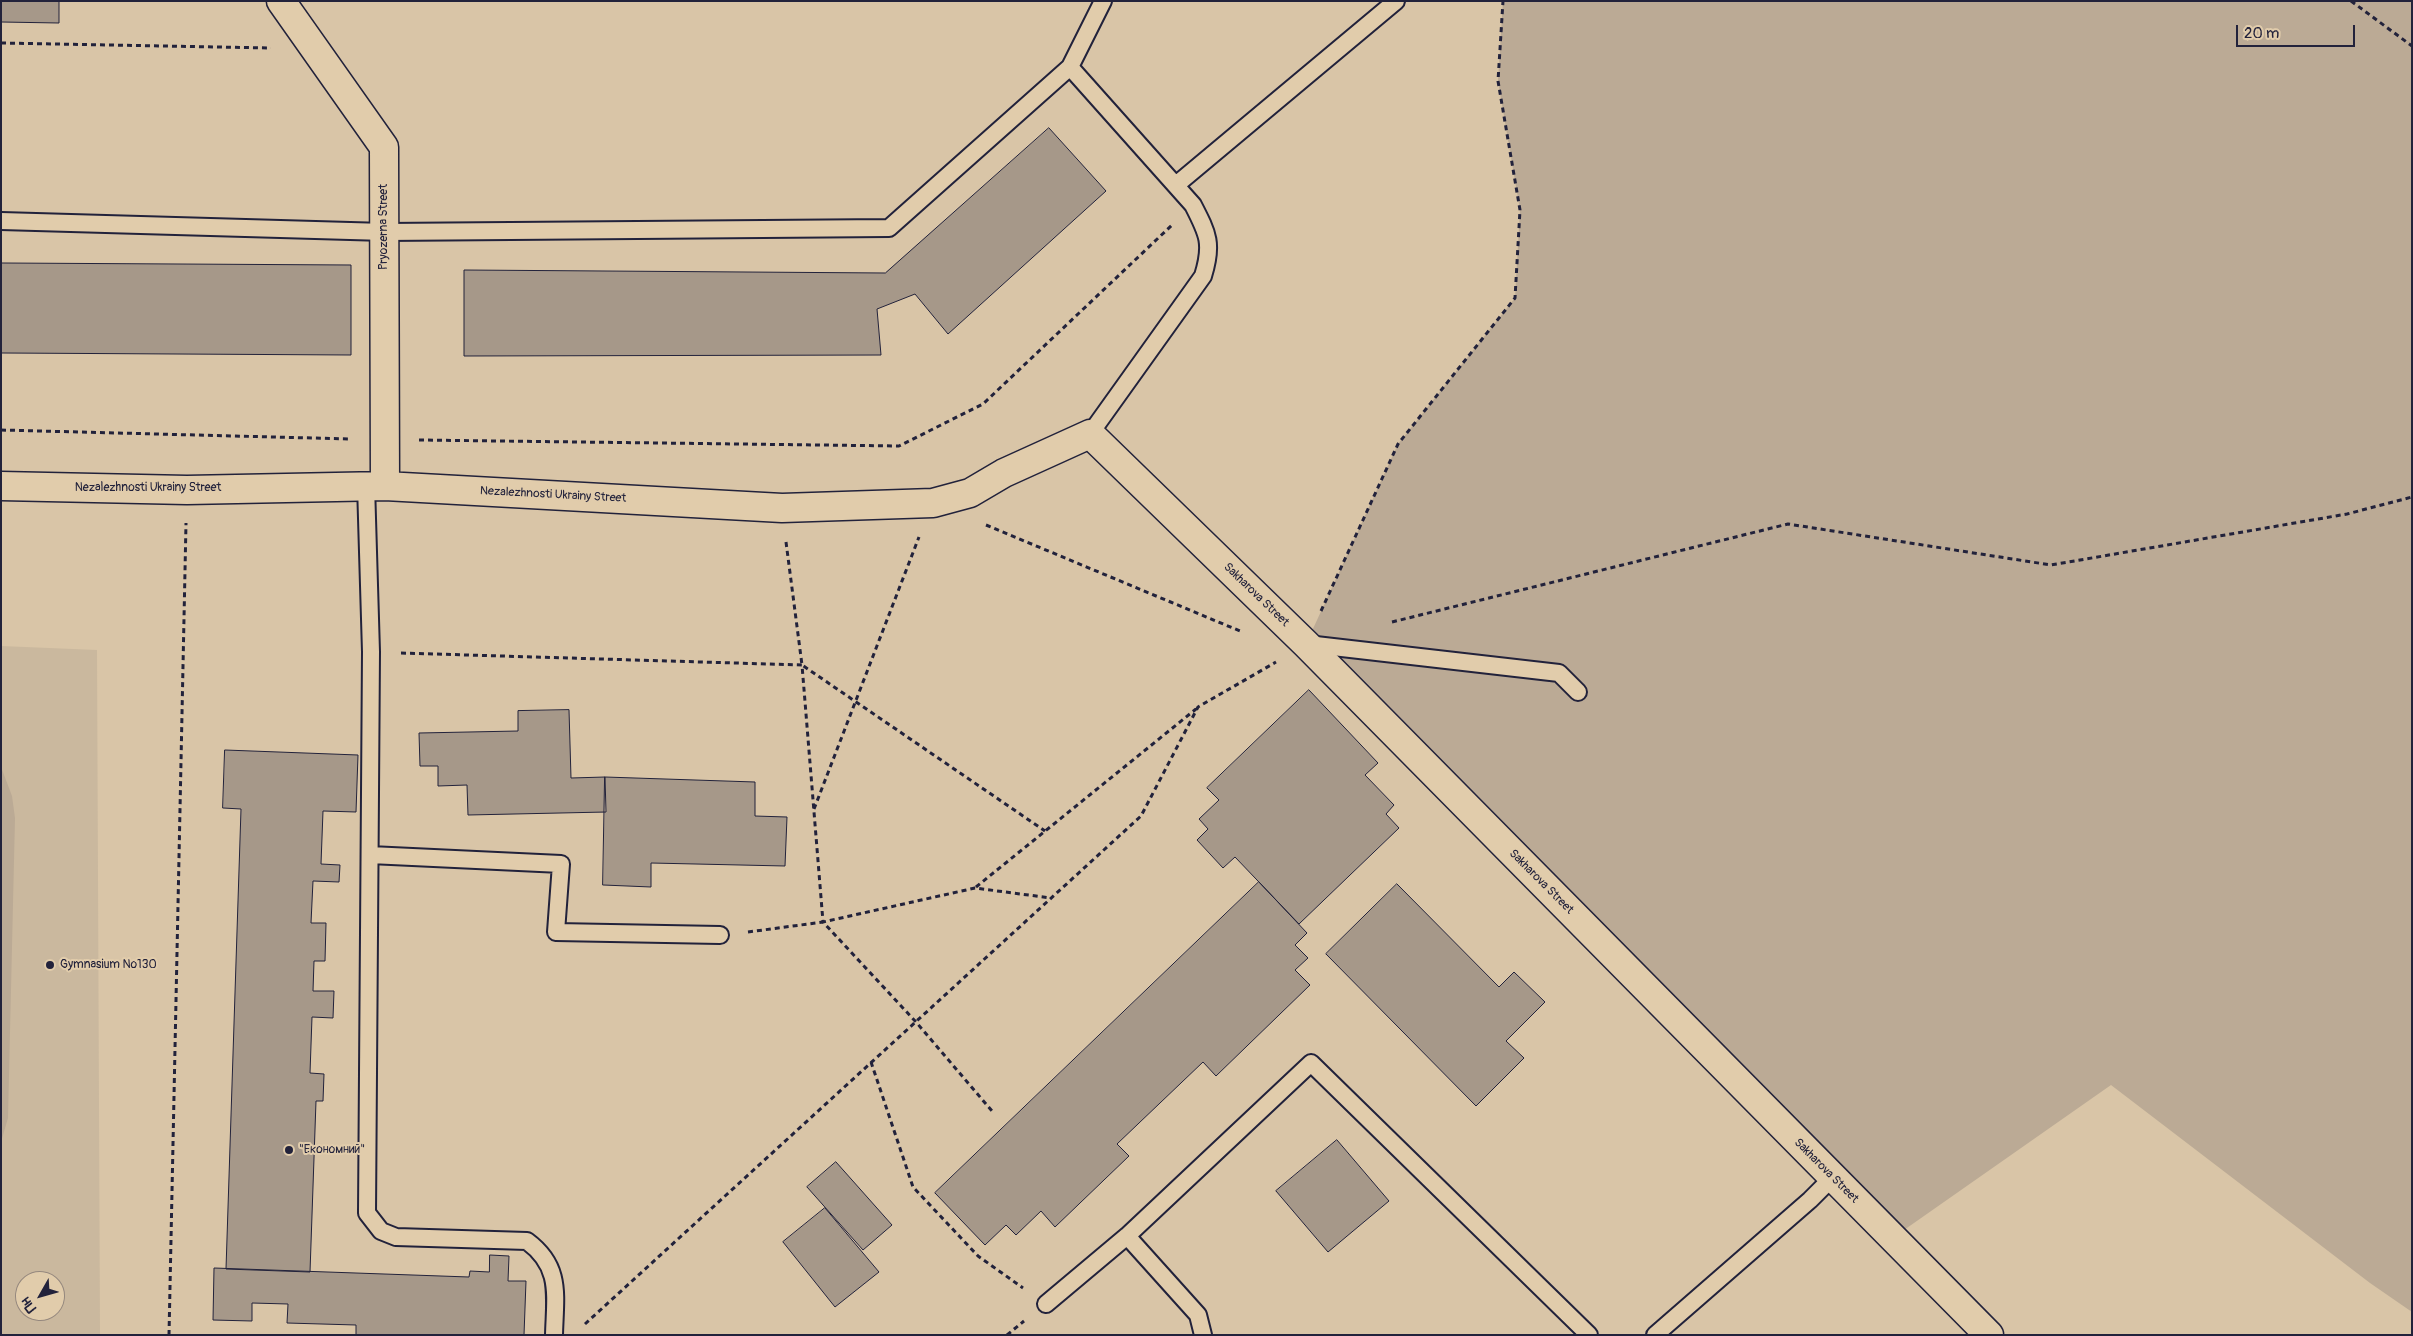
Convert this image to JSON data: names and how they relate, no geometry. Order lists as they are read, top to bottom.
{
  "streets": {
    "street": ["Pryozerna Street", "Nezalezhnosti Ukrainy Street", "Sakharova Street"]
  },
  "crossings": [
    ["Pryozerna Street", "Nezalezhnosti Ukrainy Street"],
    ["Nezalezhnosti Ukrainy Street", "Sakharova Street"]
  ],
  "places": ["Gymnasium №130", "\"Економний\""],
  "scale_bar": "20 m",
  "north": "bottom left"
}
